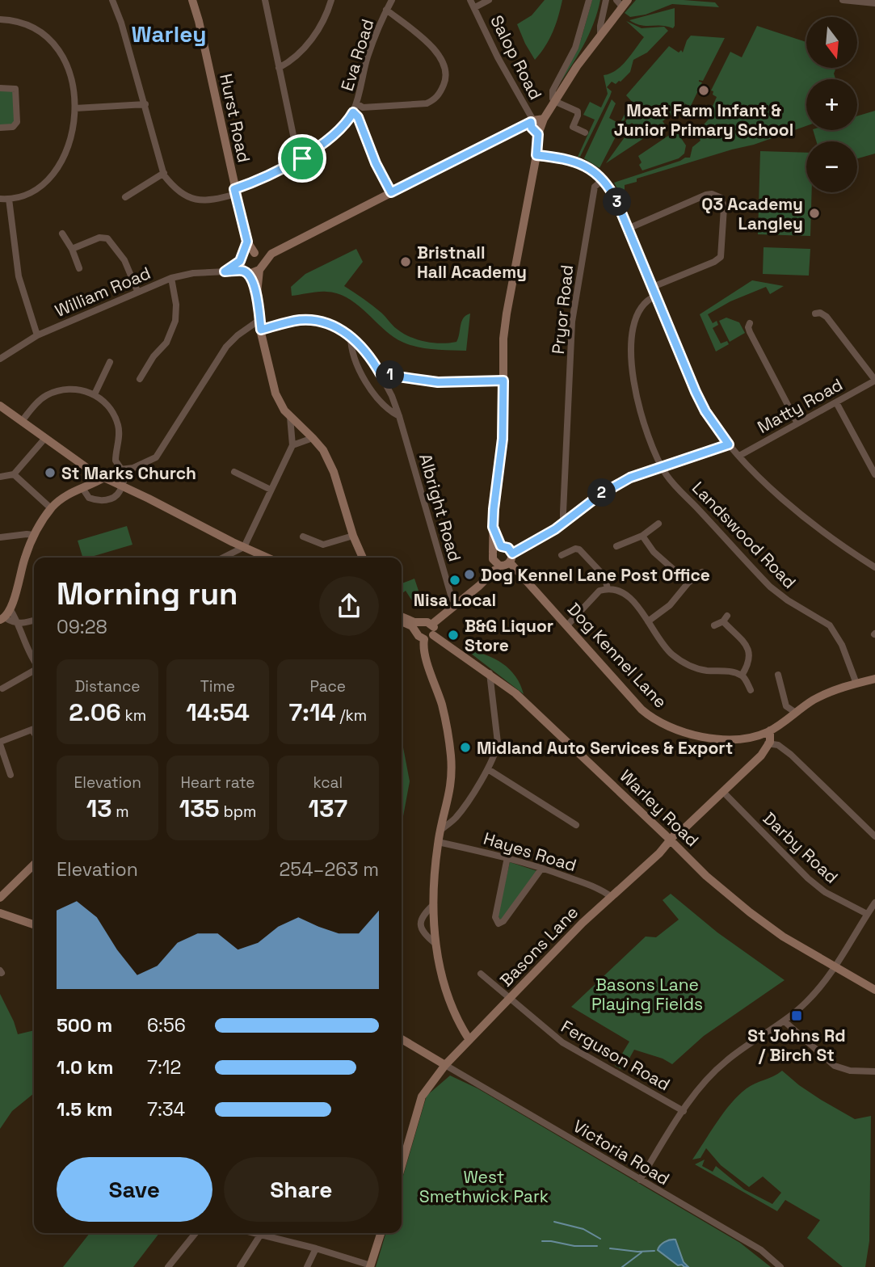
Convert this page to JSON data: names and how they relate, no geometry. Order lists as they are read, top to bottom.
{
  "streets": {
    "street": [
      "Eva Road",
      "Salop Road",
      "Hurst Road",
      "William Road",
      "Pryor Road",
      "Matty Road",
      "Albright Road",
      "Landswood Road",
      "Dog Kennel Lane",
      "Warley Road",
      "Darby Road",
      "Hayes Road",
      "Basons Lane",
      "Ferguson Road",
      "Victoria Road"
    ]
  },
  "crossings": [
    ["Eva Road", "Hurst Road"],
    ["Landswood Road", "Dog Kennel Lane"],
    ["Warley Road", "Basons Lane"],
    ["Darby Road", "Basons Lane"],
    ["Hayes Road", "Basons Lane"],
    ["Basons Lane", "Ferguson Road"],
    ["Basons Lane", "Victoria Road"]
  ],
  "districts": ["Warley"],
  "parks": ["Basons Lane Playing Fields", "West Smethwick Park"],
  "places": {
    "other": [
      "Moat Farm Infant & Junior Primary School",
      "Q3 Academy Langley",
      "Bristnall Hall Academy",
      "St Marks Church",
      "Dog Kennel Lane Post Office",
      "Nisa Local",
      "B&G Liquor Store",
      "Midland Auto Services & Export"
    ],
    "transit": ["St Johns Rd / Birch St"]
  },
  "north": "bottom",
  "page": {
    "map_buttons": ["+", "−"],
    "pins": ["3", "1", "2"],
    "heading": ["Morning run", "09:28"],
    "stats": [
      ["Distance", "2.06 km"],
      ["Time", "14:54"],
      ["Pace", "7:14 /km"],
      ["Elevation", "13 m"],
      ["Heart rate", "135 bpm"],
      ["kcal", "137"]
    ],
    "chart": ["Elevation", "254–263 m"],
    "list": [
      {
        "name": "500 m",
        "note": "6:56"
      },
      {
        "name": "1.0 km",
        "note": "7:12"
      },
      {
        "name": "1.5 km",
        "note": "7:34"
      }
    ],
    "buttons": ["Save", "Share"]
  }
}
